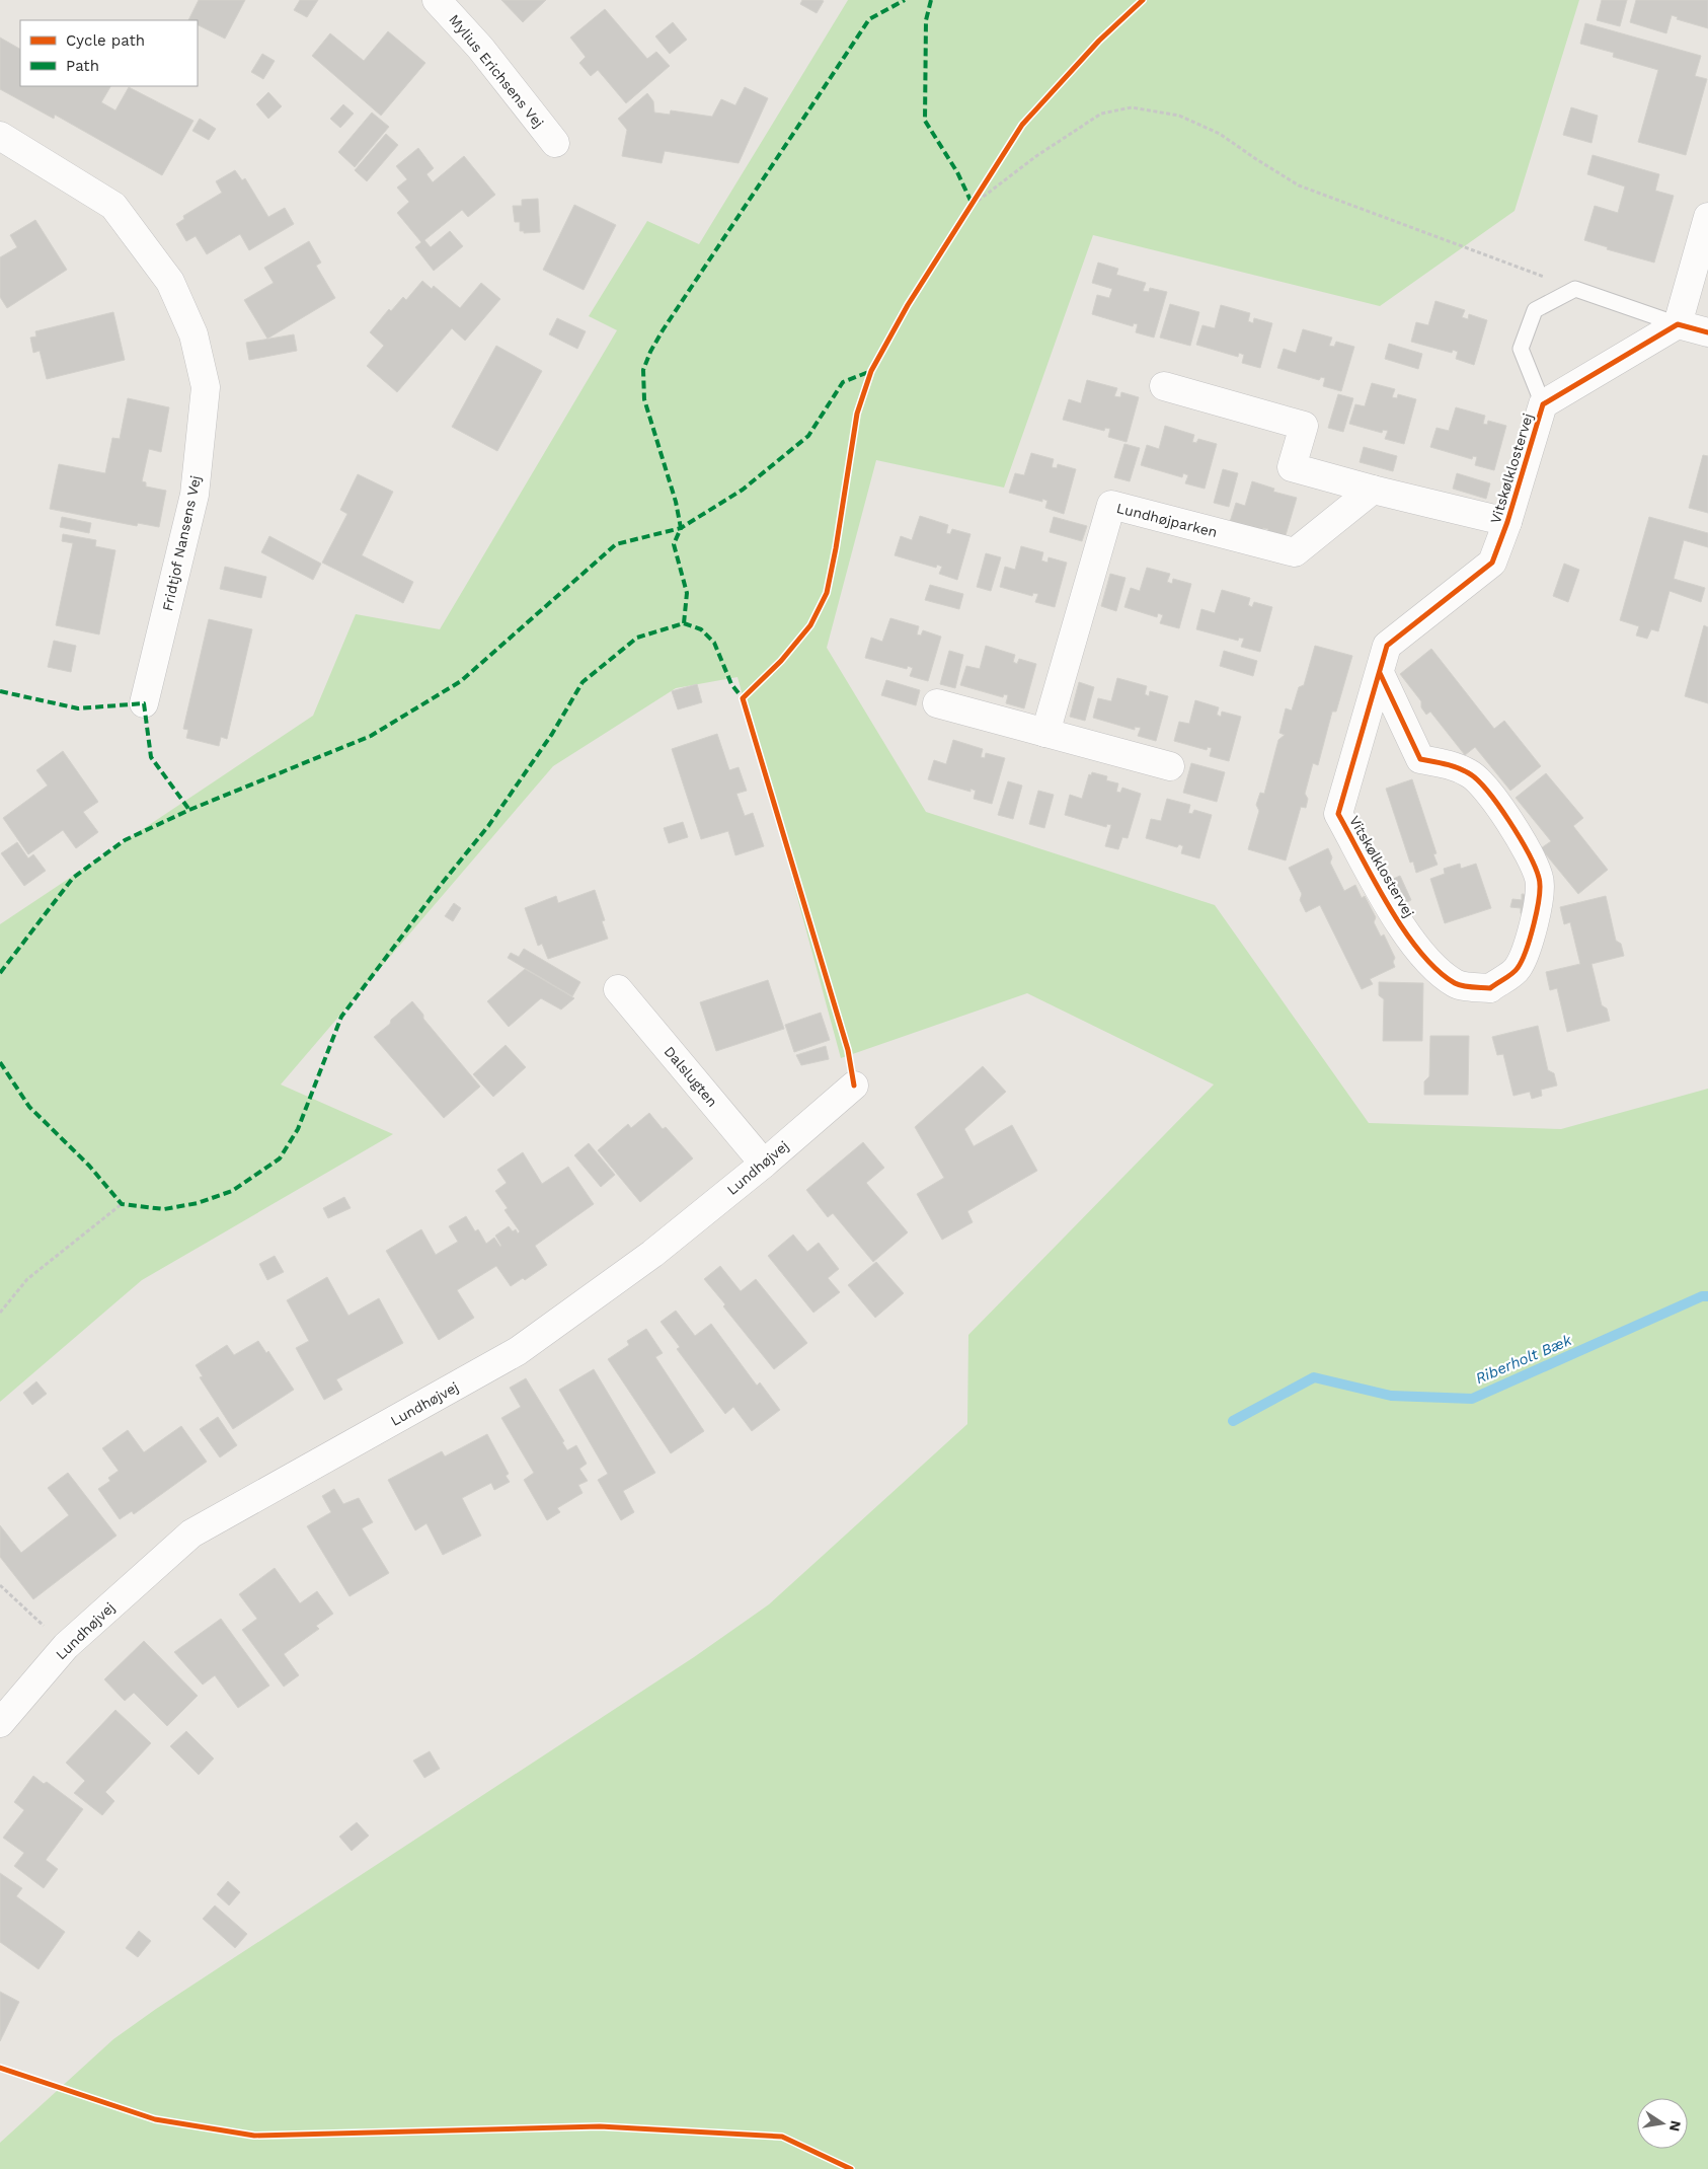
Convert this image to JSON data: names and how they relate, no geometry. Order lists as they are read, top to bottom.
{
  "streets": {
    "street": [
      "Mylius Erichsens Vej",
      "Vitskølklostervej",
      "Lundhøjparken",
      "Fridtjof Nansens Vej",
      "Dalslugten",
      "Lundhøjvej"
    ]
  },
  "crossings": [
    ["Dalslugten", "Lundhøjvej"]
  ],
  "water": ["Riberholt Bæk"],
  "legend": ["Cycle path", "Path"],
  "north": "right"
}
